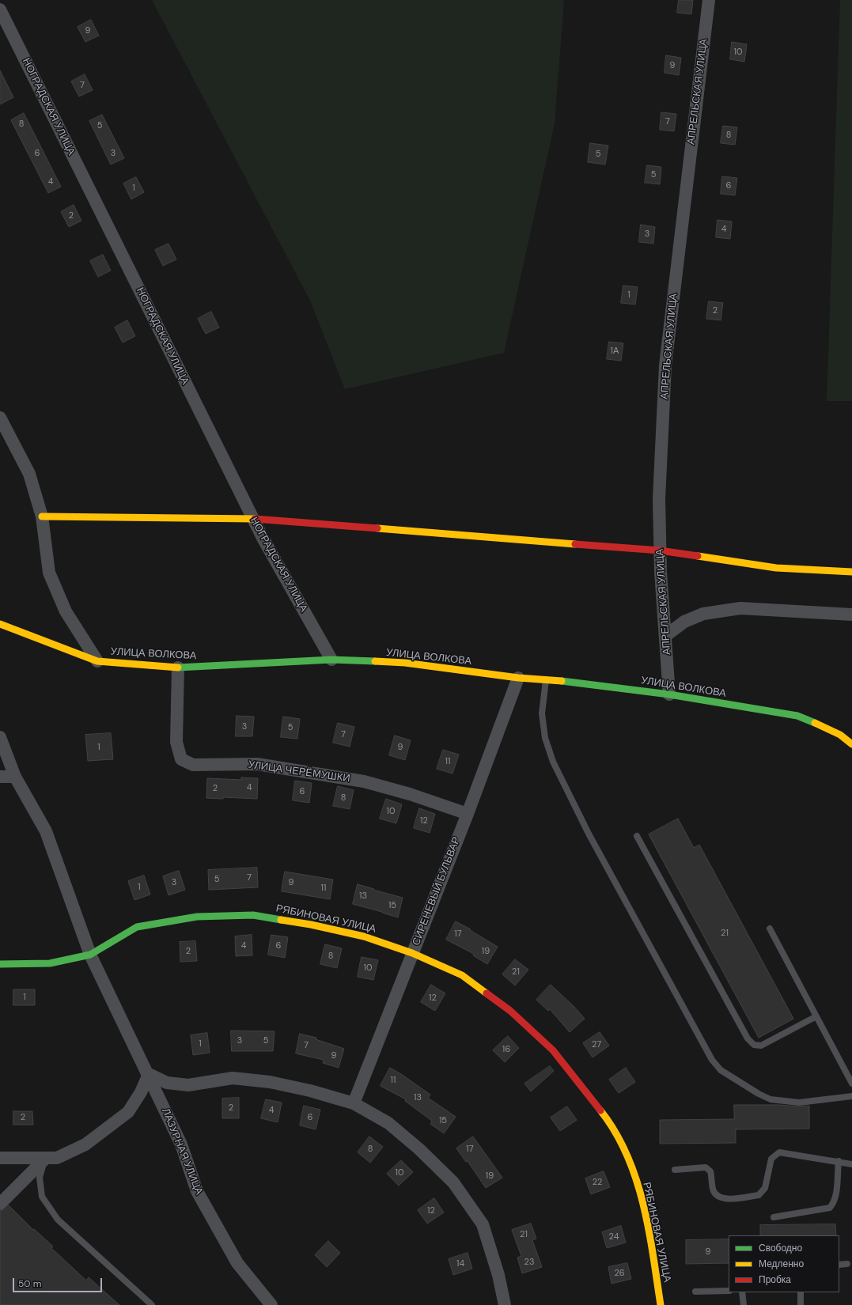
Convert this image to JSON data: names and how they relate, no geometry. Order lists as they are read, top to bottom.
{
  "streets": {
    "street": [
      "АПРЕЛЬСКАЯ УЛИЦА",
      "НОГРАДСКАЯ УЛИЦА",
      "УЛИЦА ВОЛКОВА",
      "УЛИЦА ЧЕРЁМУШКИ",
      "СИРЕНЕВЫЙ БУЛЬВАР",
      "РЯБИНОВАЯ УЛИЦА",
      "ЛАЗУРНАЯ УЛИЦА"
    ]
  },
  "crossings": [
    ["АПРЕЛЬСКАЯ УЛИЦА", "УЛИЦА ВОЛКОВА"],
    ["НОГРАДСКАЯ УЛИЦА", "УЛИЦА ВОЛКОВА"],
    ["УЛИЦА ВОЛКОВА", "УЛИЦА ЧЕРЁМУШКИ"],
    ["УЛИЦА ВОЛКОВА", "СИРЕНЕВЫЙ БУЛЬВАР"],
    ["УЛИЦА ЧЕРЁМУШКИ", "СИРЕНЕВЫЙ БУЛЬВАР"],
    ["СИРЕНЕВЫЙ БУЛЬВАР", "РЯБИНОВАЯ УЛИЦА"],
    ["РЯБИНОВАЯ УЛИЦА", "ЛАЗУРНАЯ УЛИЦА"]
  ],
  "house_numbers": [
    "9",
    "10",
    "9",
    "7",
    "7",
    "8",
    "5",
    "8",
    "6",
    "3",
    "5",
    "5",
    "4",
    "6",
    "1",
    "2",
    "4",
    "3",
    "1",
    "2",
    "1А",
    "3",
    "5",
    "7",
    "1",
    "9",
    "11",
    "4",
    "2",
    "6",
    "8",
    "10",
    "12",
    "7",
    "5",
    "3",
    "9",
    "1",
    "11",
    "13",
    "15",
    "21",
    "17",
    "4",
    "6",
    "2",
    "19",
    "8",
    "10",
    "21",
    "1",
    "12",
    "3",
    "5",
    "1",
    "27",
    "7",
    "16",
    "9",
    "11",
    "13",
    "2",
    "4",
    "2",
    "6",
    "15",
    "8",
    "17",
    "10",
    "19",
    "22",
    "12",
    "21",
    "24",
    "9",
    "23",
    "14",
    "26"
  ],
  "legend": ["Свободно", "Медленно", "Пробка"],
  "scale_bar": "50 m"
}
